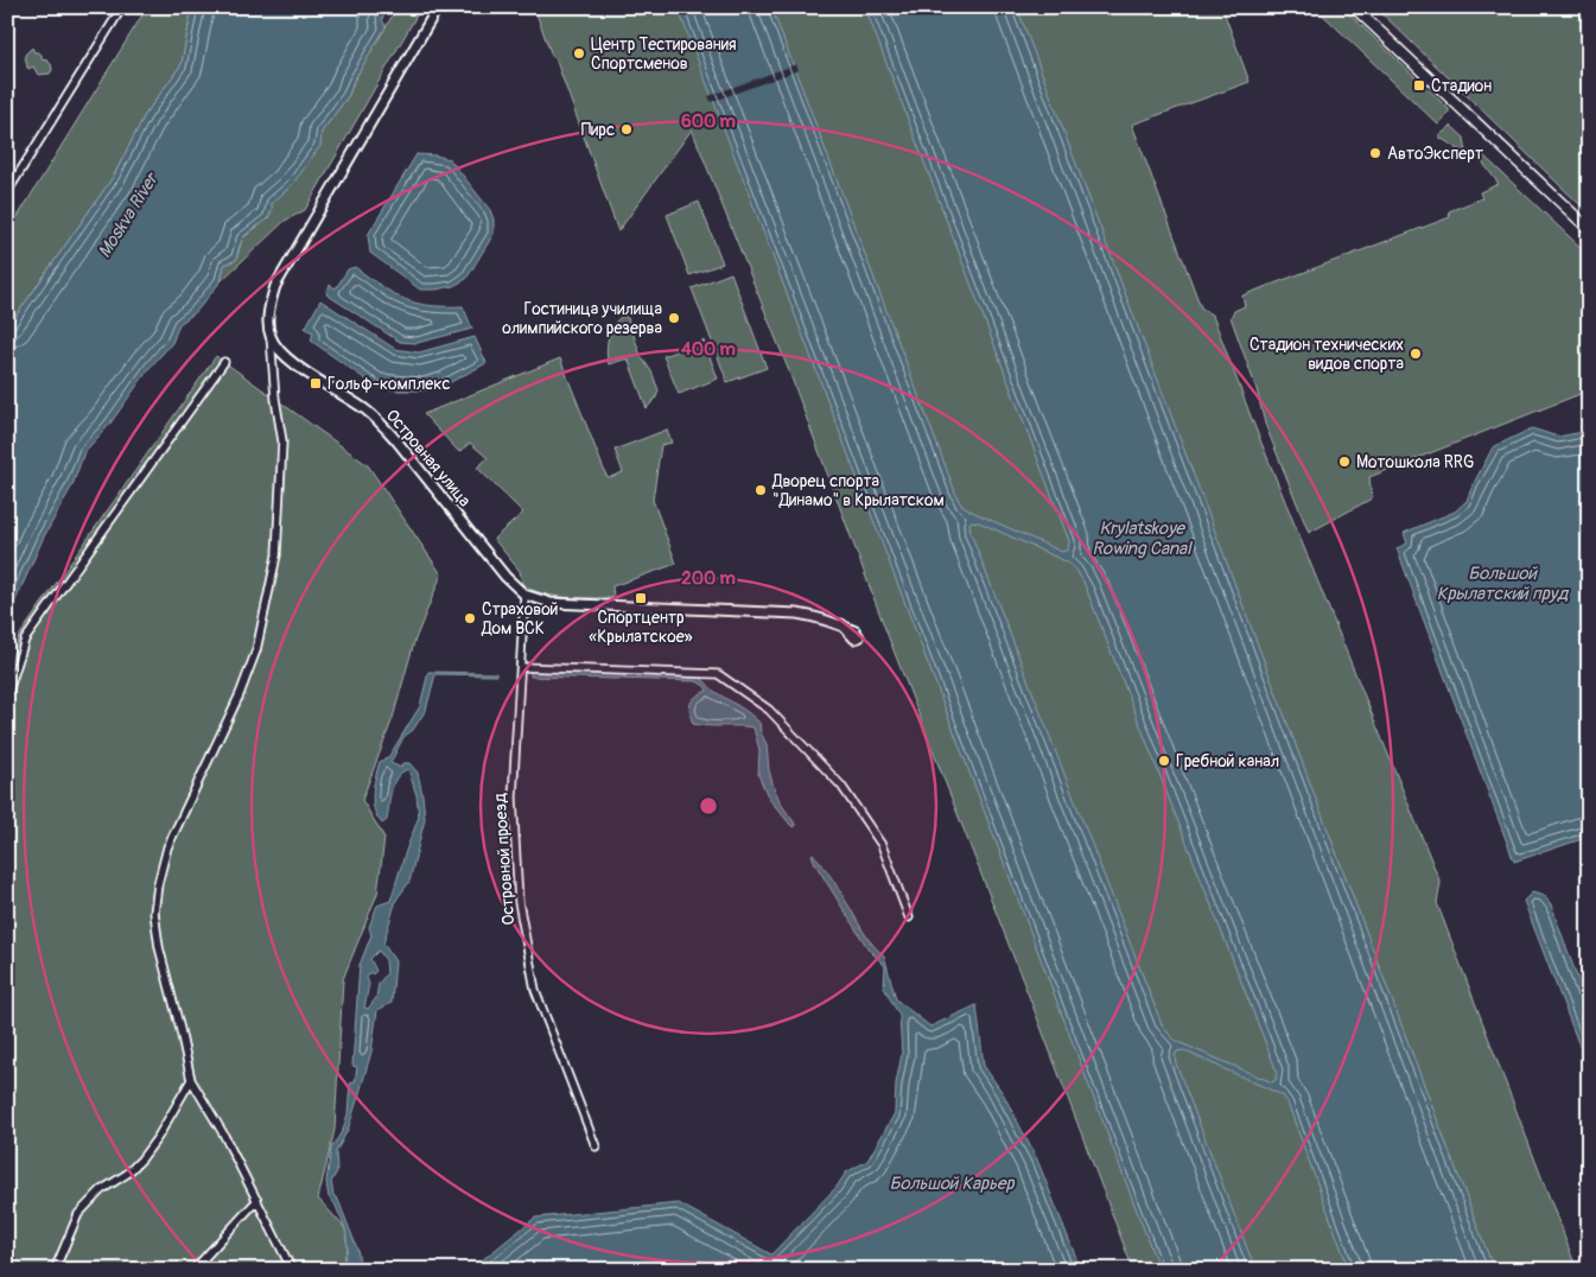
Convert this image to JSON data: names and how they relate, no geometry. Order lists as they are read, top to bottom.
{
  "streets": {
    "street": ["Островная улица", "Островной проезд"]
  },
  "crossings": [
    ["Островная улица", "Островной проезд"]
  ],
  "water": [
    "Moskva River",
    "Krylatskoye Rowing Canal",
    "Большой Крылатский пруд",
    "Большой Карьер"
  ],
  "places": {
    "other": [
      "Центр Тестирования Спортсменов",
      "Пирс",
      "АвтоЭксперт",
      "Гостиница училища олимпийского резерва",
      "Стадион технических видов спорта",
      "Мотошкола RRG",
      "Дворец спорта \"Динамо\" в Крылатском",
      "Страховой Дом ВСК",
      "Гребной канал"
    ],
    "transit": ["Стадион", "Гольф-комплекс", "Спортцентр «Крылатское»"]
  },
  "rings": ["600 m", "400 m", "200 m"]
}
